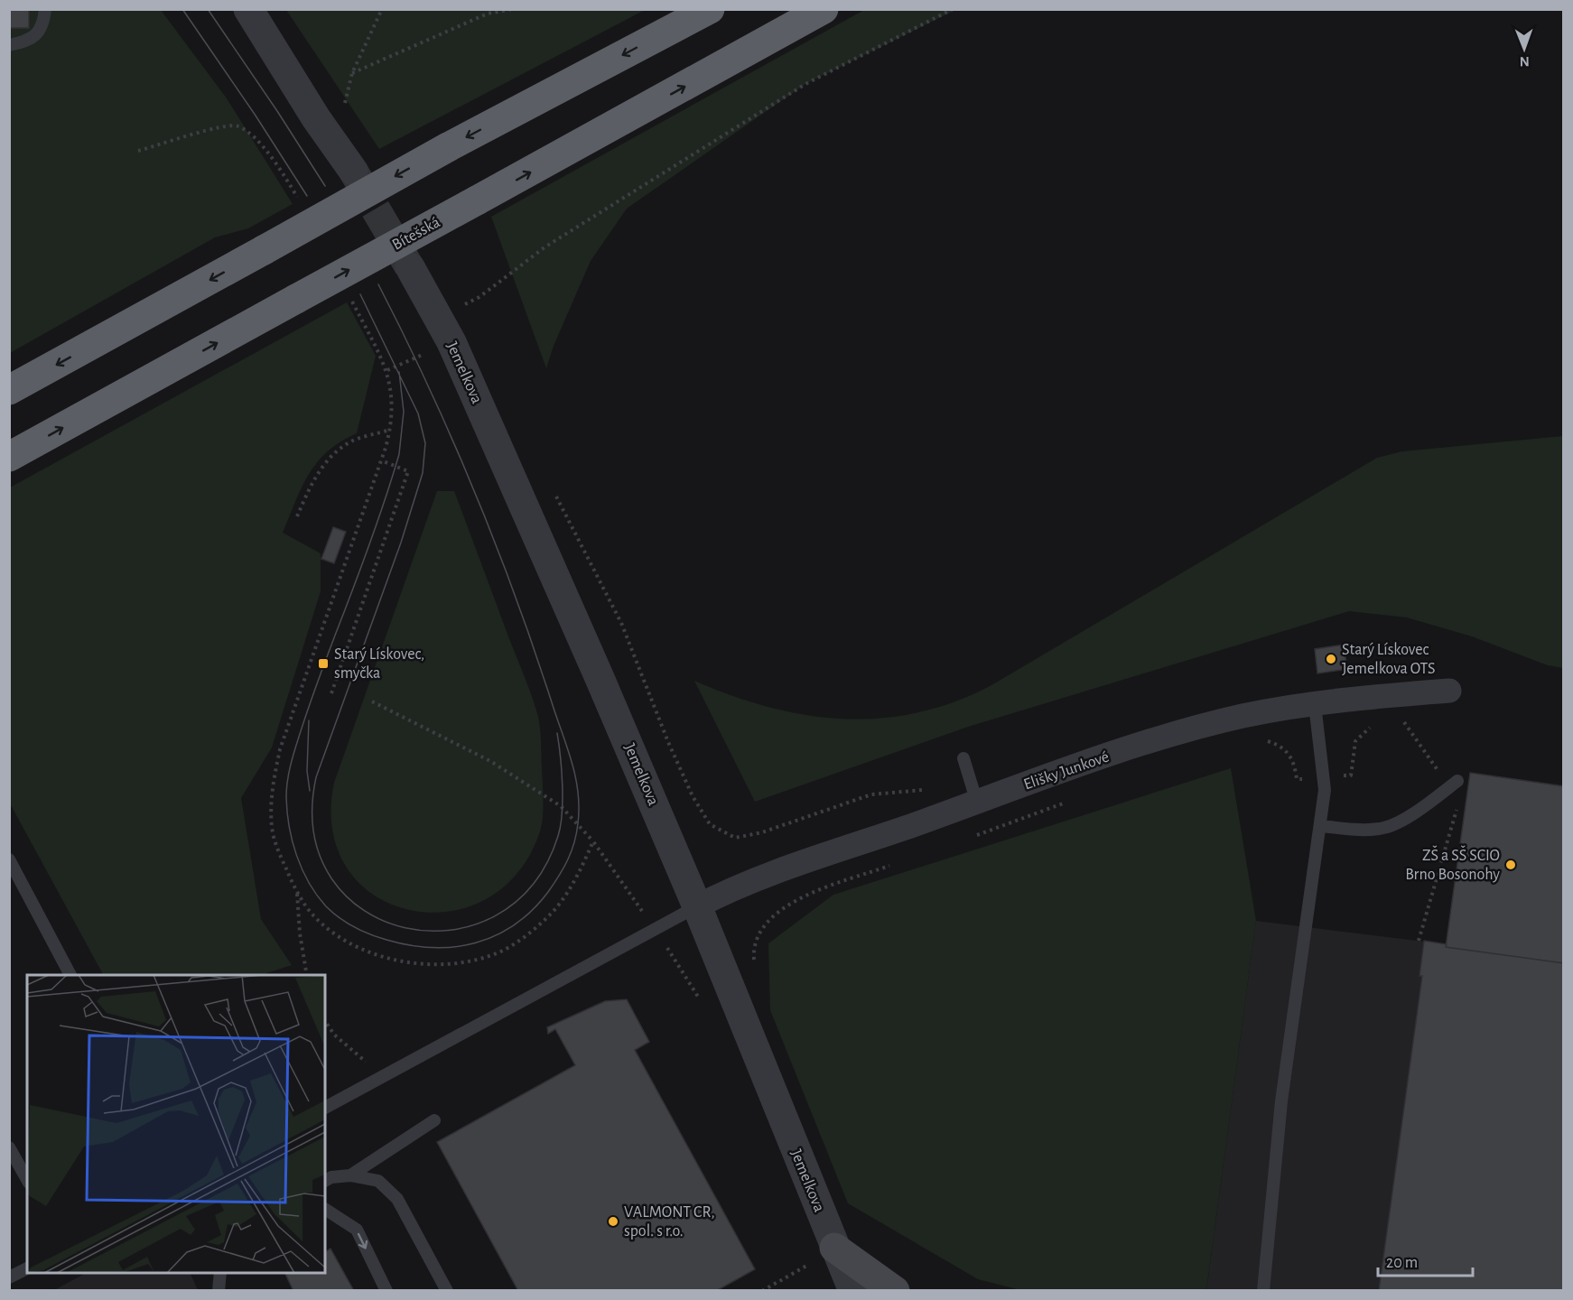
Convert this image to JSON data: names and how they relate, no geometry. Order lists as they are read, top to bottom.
{
  "streets": {
    "highway": ["Bítešská"],
    "street": ["Jemelkova", "Elišky Junkové"]
  },
  "crossings": [
    ["Jemelkova", "Elišky Junkové"]
  ],
  "places": {
    "other": ["Starý Lískovec Jemelkova OTS", "ZŠ a SŠ SCIO Brno Bosonohy", "VALMONT CR, spol. s r.o."],
    "transit": ["Starý Lískovec, smyčka"]
  },
  "scale_bar": "20 m",
  "north": "bottom"
}
